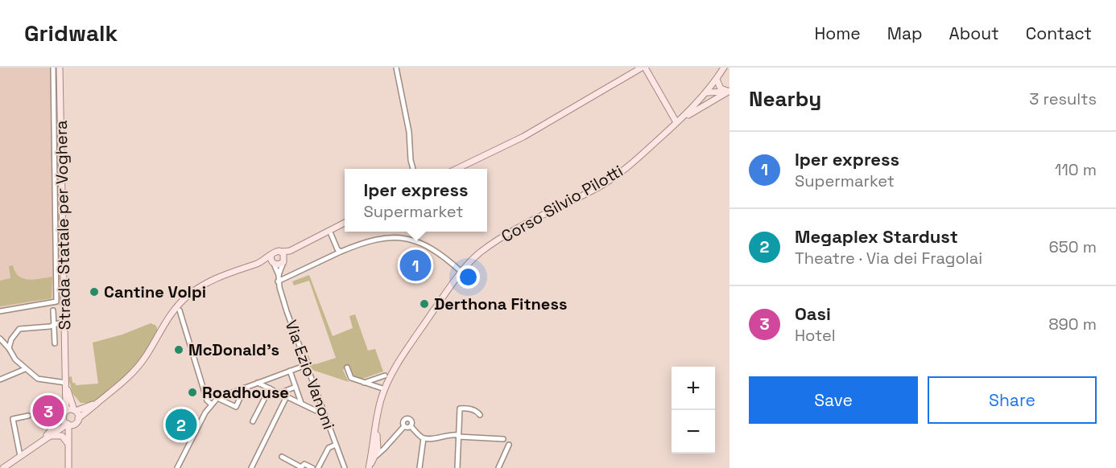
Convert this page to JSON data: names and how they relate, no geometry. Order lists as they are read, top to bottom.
{
  "streets": {
    "main road": ["Corso Silvio Pilotti", "Strada Statale per Voghera"],
    "street": ["Via Ezio Vanoni"]
  },
  "places": [
    "Cantine Volpi",
    "Derthona Fitness",
    "McDonald's",
    "Roadhouse"
  ],
  "page": {
    "header": "Gridwalk",
    "nav": [
      "Home",
      "Map",
      "About",
      "Contact"
    ],
    "heading": ["Nearby", "3 results"],
    "list": [
      {
        "mark": "1",
        "name": "Iper express",
        "note": "Supermarket",
        "value": "110 m"
      },
      {
        "mark": "2",
        "name": "Megaplex Stardust",
        "note": "Theatre · Via dei Fragolai",
        "value": "650 m"
      },
      {
        "mark": "3",
        "name": "Oasi",
        "note": "Hotel",
        "value": "890 m"
      }
    ],
    "popup": ["Iper express", "Supermarket"],
    "pins": ["1", "3", "2"],
    "buttons": ["Save", "Share"],
    "map_buttons": ["+", "−"]
  }
}
